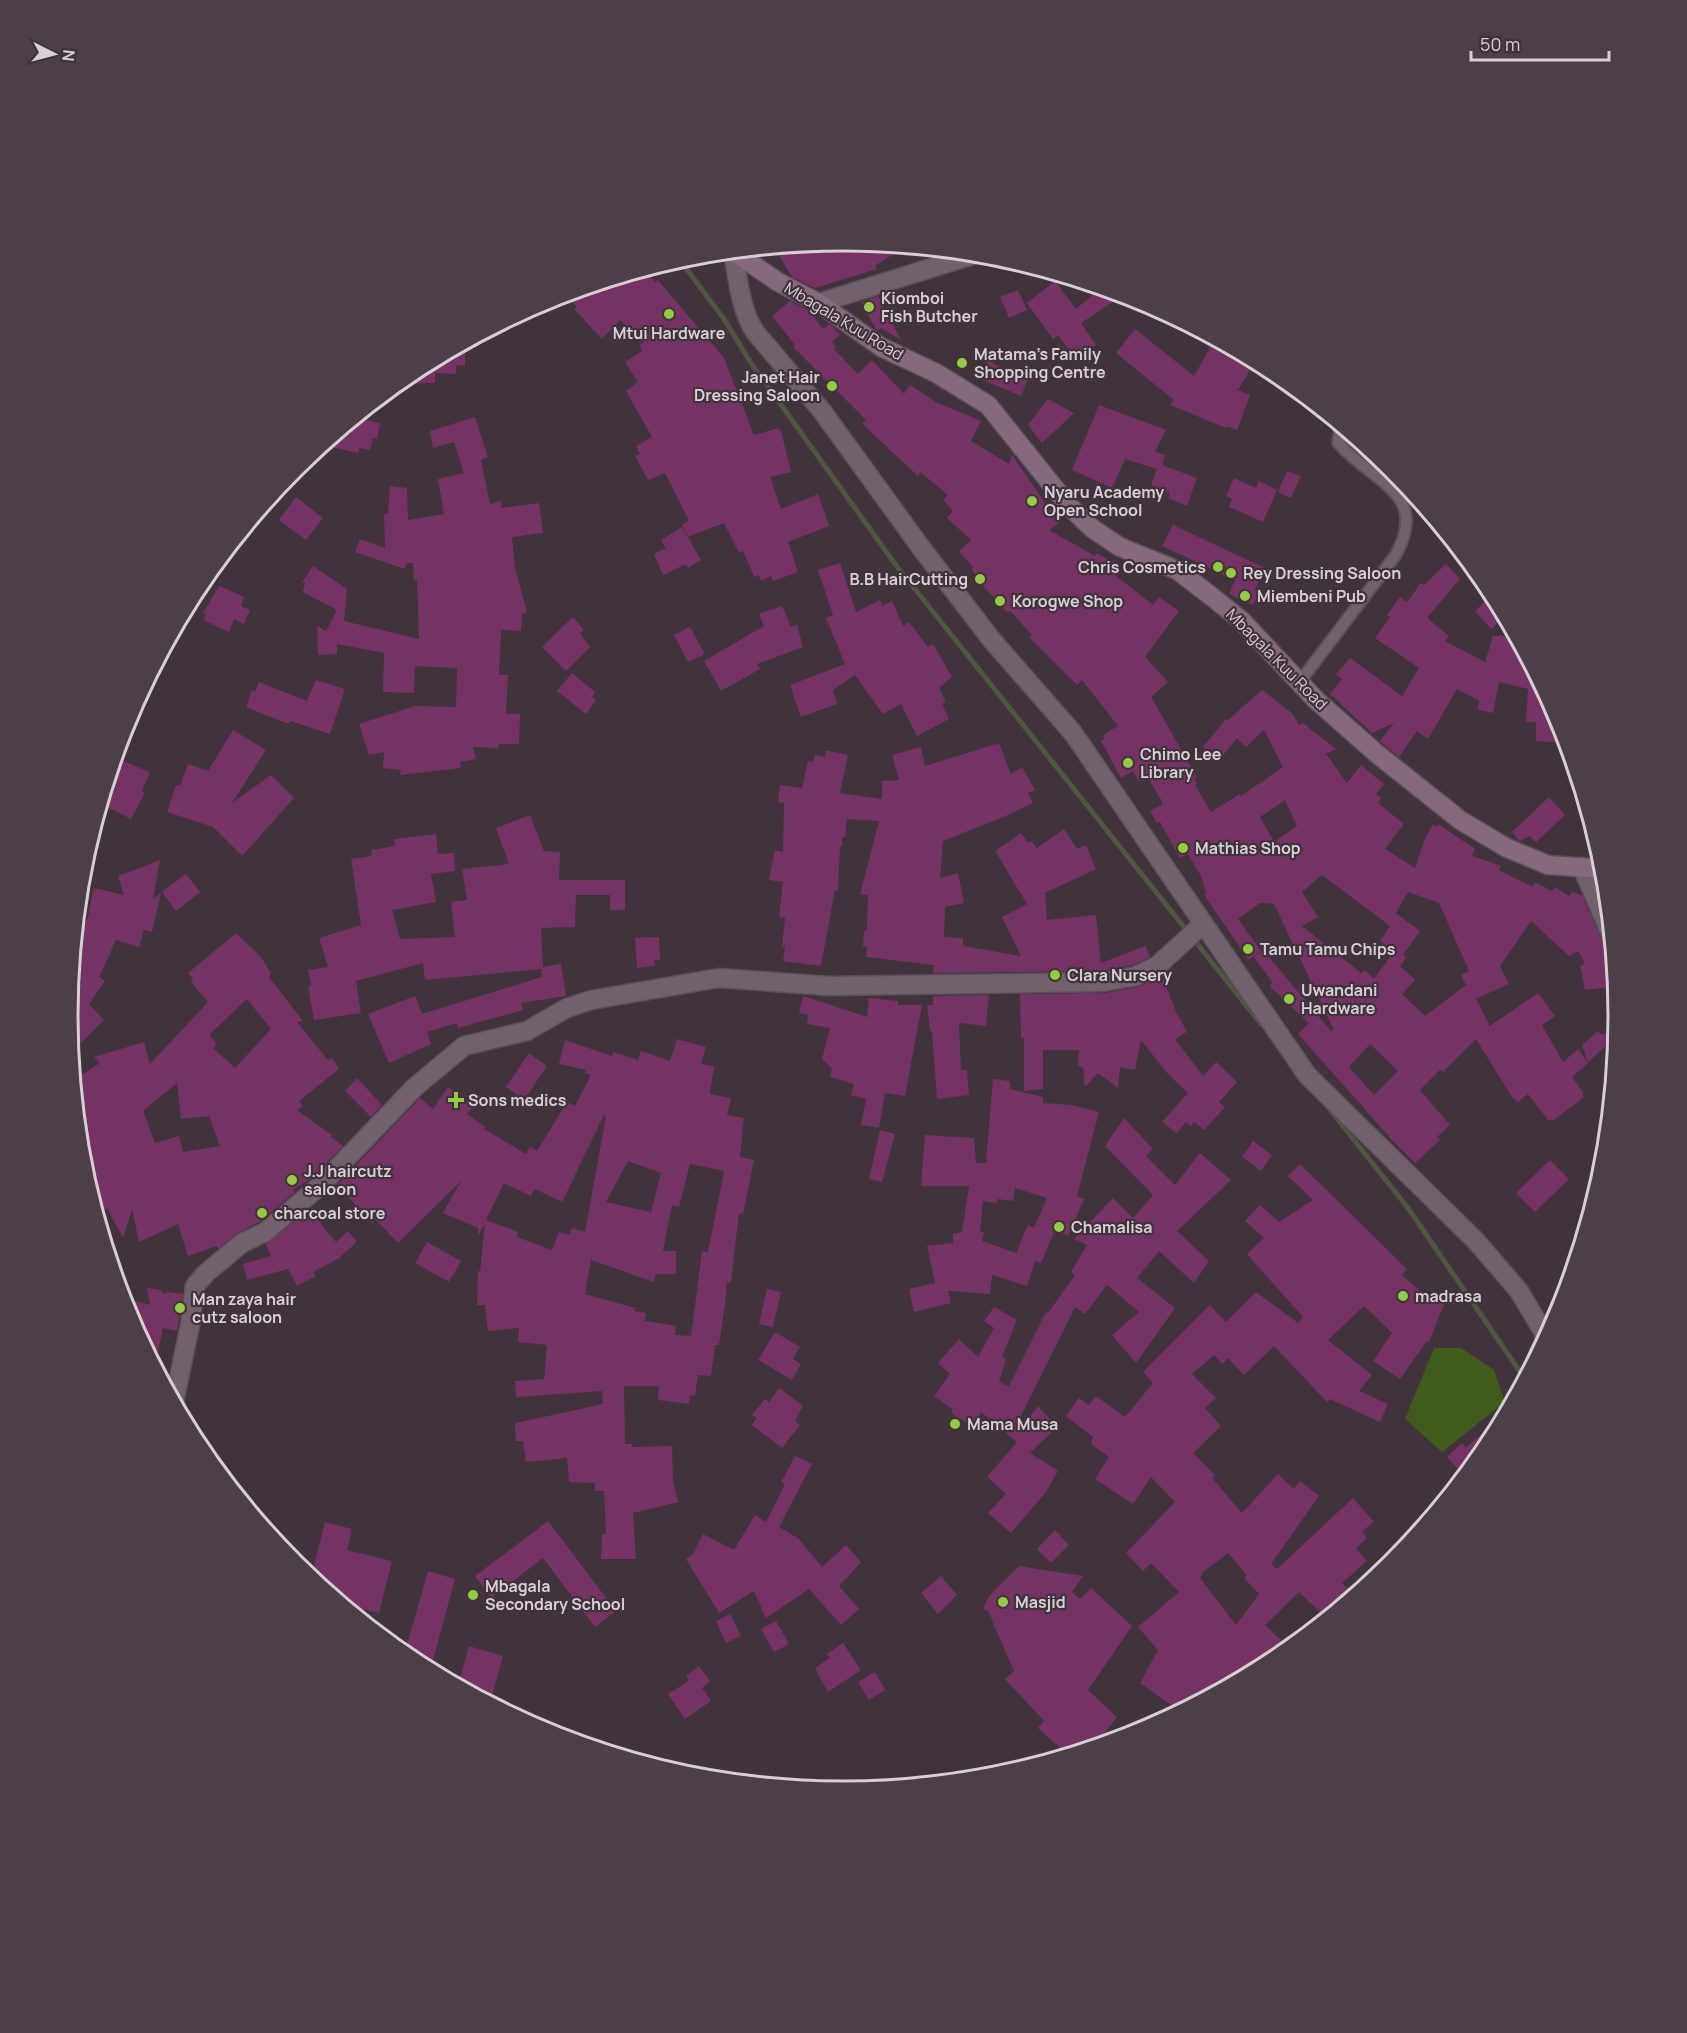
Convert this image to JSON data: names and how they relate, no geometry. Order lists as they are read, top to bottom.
{
  "streets": {
    "street": ["Mbagala Kuu Road"]
  },
  "places": {
    "other": [
      "Kiomboi Fish Butcher",
      "Mtui Hardware",
      "Matama's Family Shopping Centre",
      "Janet Hair Dressing Saloon",
      "Nyaru Academy Open School",
      "Chris Cosmetics",
      "Rey Dressing Saloon",
      "B.B HairCutting",
      "Miembeni Pub",
      "Korogwe Shop",
      "Chimo Lee Library",
      "Mathias Shop",
      "Tamu Tamu Chips",
      "Clara Nursery",
      "Uwandani Hardware",
      "J.J haircutz saloon",
      "charcoal store",
      "Chamalisa",
      "madrasa",
      "Man zaya hair cutz saloon",
      "Mama Musa",
      "Mbagala Secondary School",
      "Masjid"
    ],
    "health": ["Sons medics"]
  },
  "scale_bar": "50 m",
  "north": "right"
}
